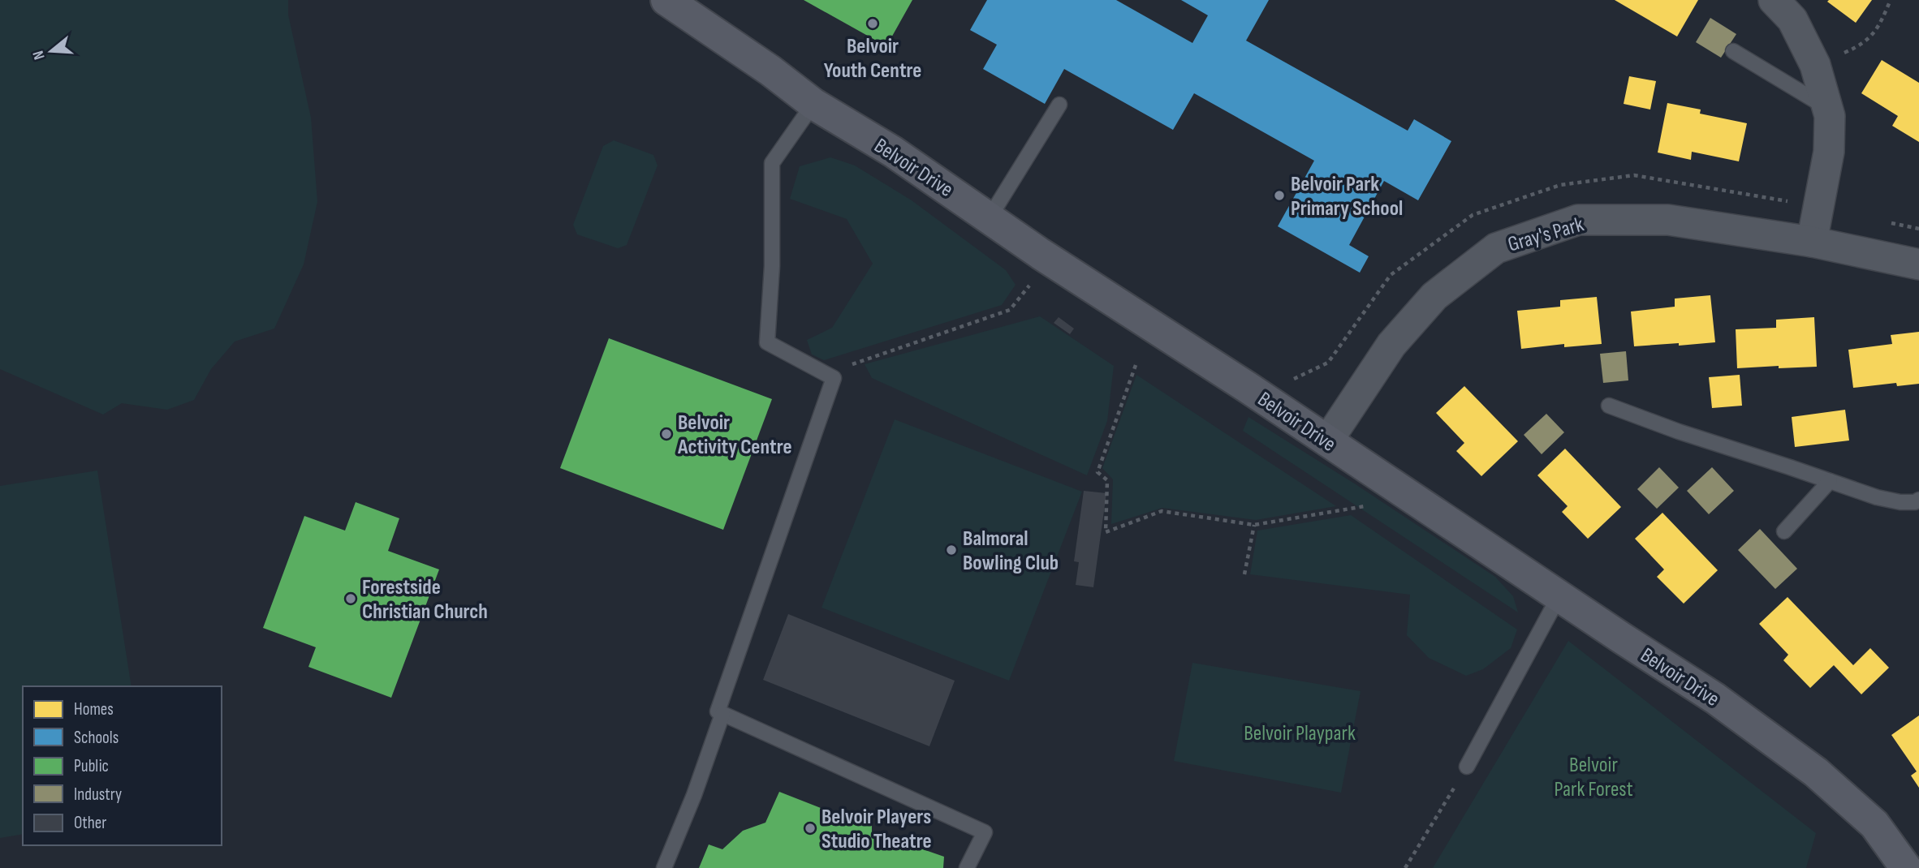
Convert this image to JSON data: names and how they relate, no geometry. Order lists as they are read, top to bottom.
{
  "streets": {
    "street": ["Belvoir Drive", "Gray's Park"]
  },
  "crossings": [
    ["Belvoir Drive", "Gray's Park"]
  ],
  "parks": ["Belvoir Playpark", "Belvoir Park Forest"],
  "places": [
    "Belvoir Youth Centre",
    "Belvoir Park Primary School",
    "Belvoir Activity Centre",
    "Balmoral Bowling Club",
    "Forestside Christian Church",
    "Belvoir Players Studio Theatre"
  ],
  "legend": [
    "Homes",
    "Schools",
    "Public",
    "Industry",
    "Other"
  ],
  "north": "left"
}
